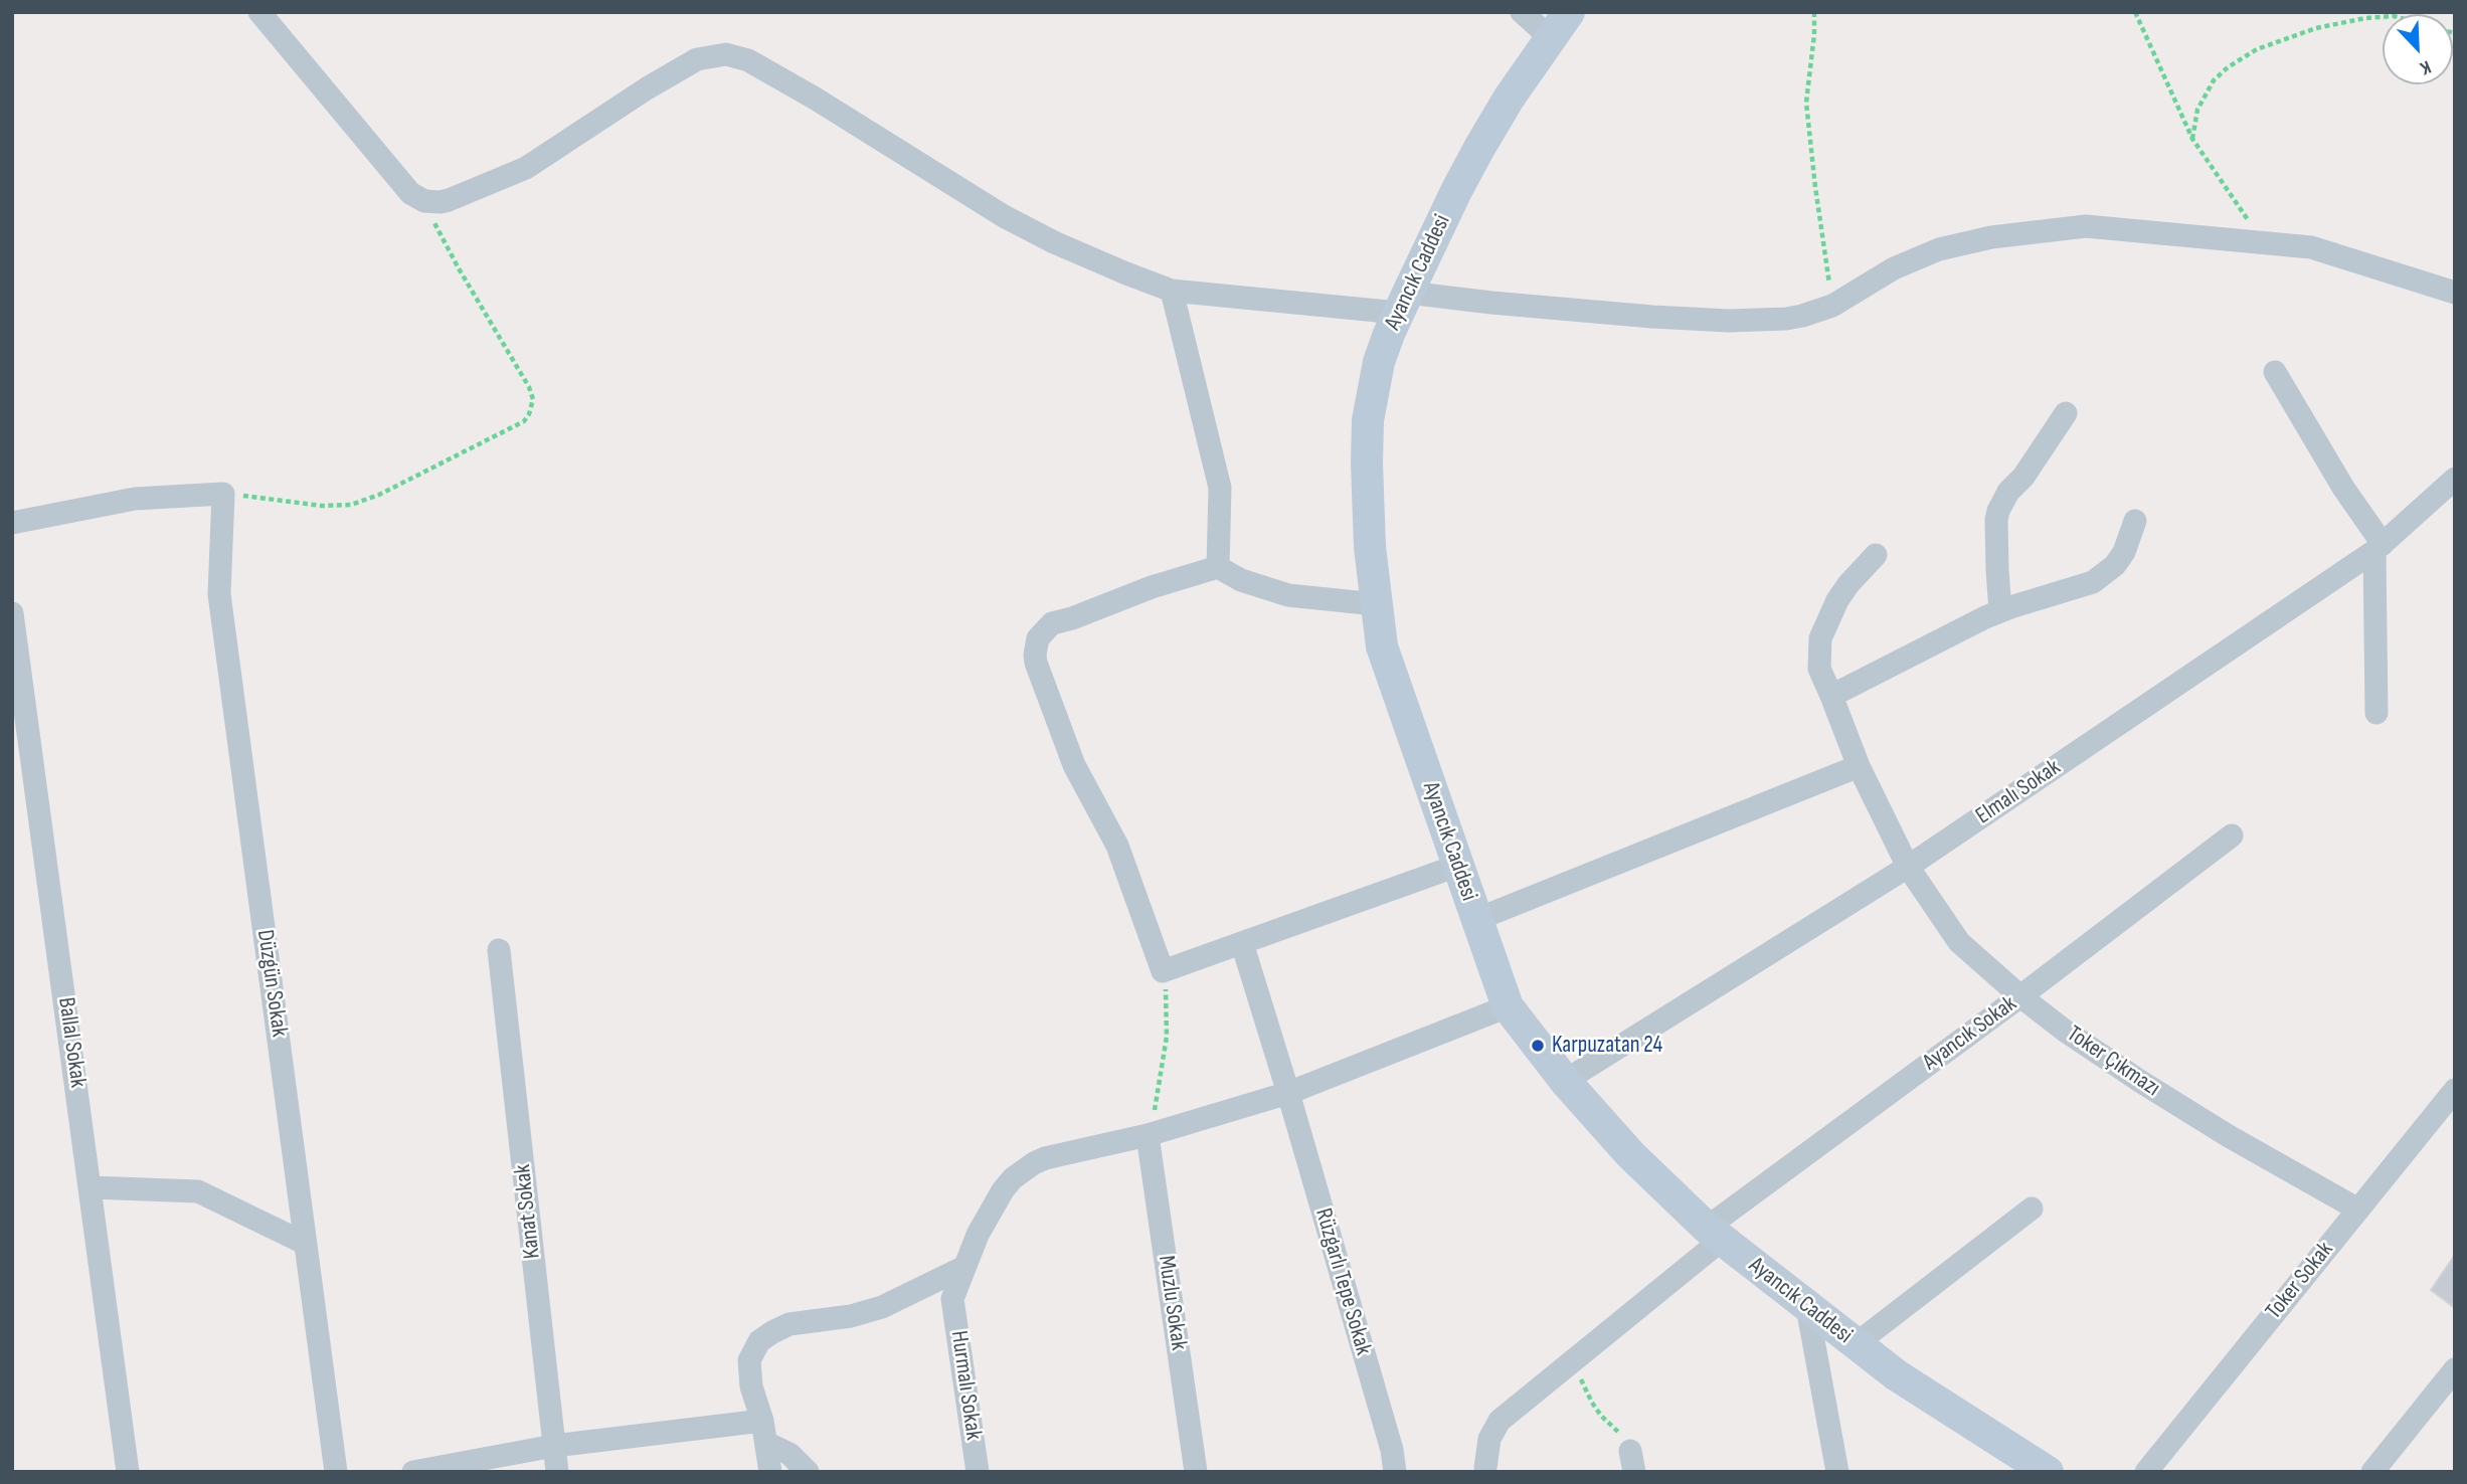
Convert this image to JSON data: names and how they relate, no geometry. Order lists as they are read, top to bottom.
{
  "streets": {
    "street": [
      "Ayancık Caddesi",
      "Elmalı Sokak",
      "Düzgün Sokak",
      "Ayancık Sokak",
      "Ballal Sokak",
      "Toker Çıkmazı",
      "Kanat Sokak",
      "Toker Sokak",
      "Rüzgarlı Tepe Sokak",
      "Muzlu Sokak",
      "Hurmalı Sokak"
    ]
  },
  "crossings": [
    ["Ayancık Caddesi", "Elmalı Sokak"],
    ["Ayancık Caddesi", "Ayancık Sokak"],
    ["Elmalı Sokak", "Toker Çıkmazı"],
    ["Ayancık Sokak", "Toker Çıkmazı"],
    ["Toker Çıkmazı", "Toker Sokak"]
  ],
  "places": ["Karpuzatan 24"],
  "north": "bottom right"
}
